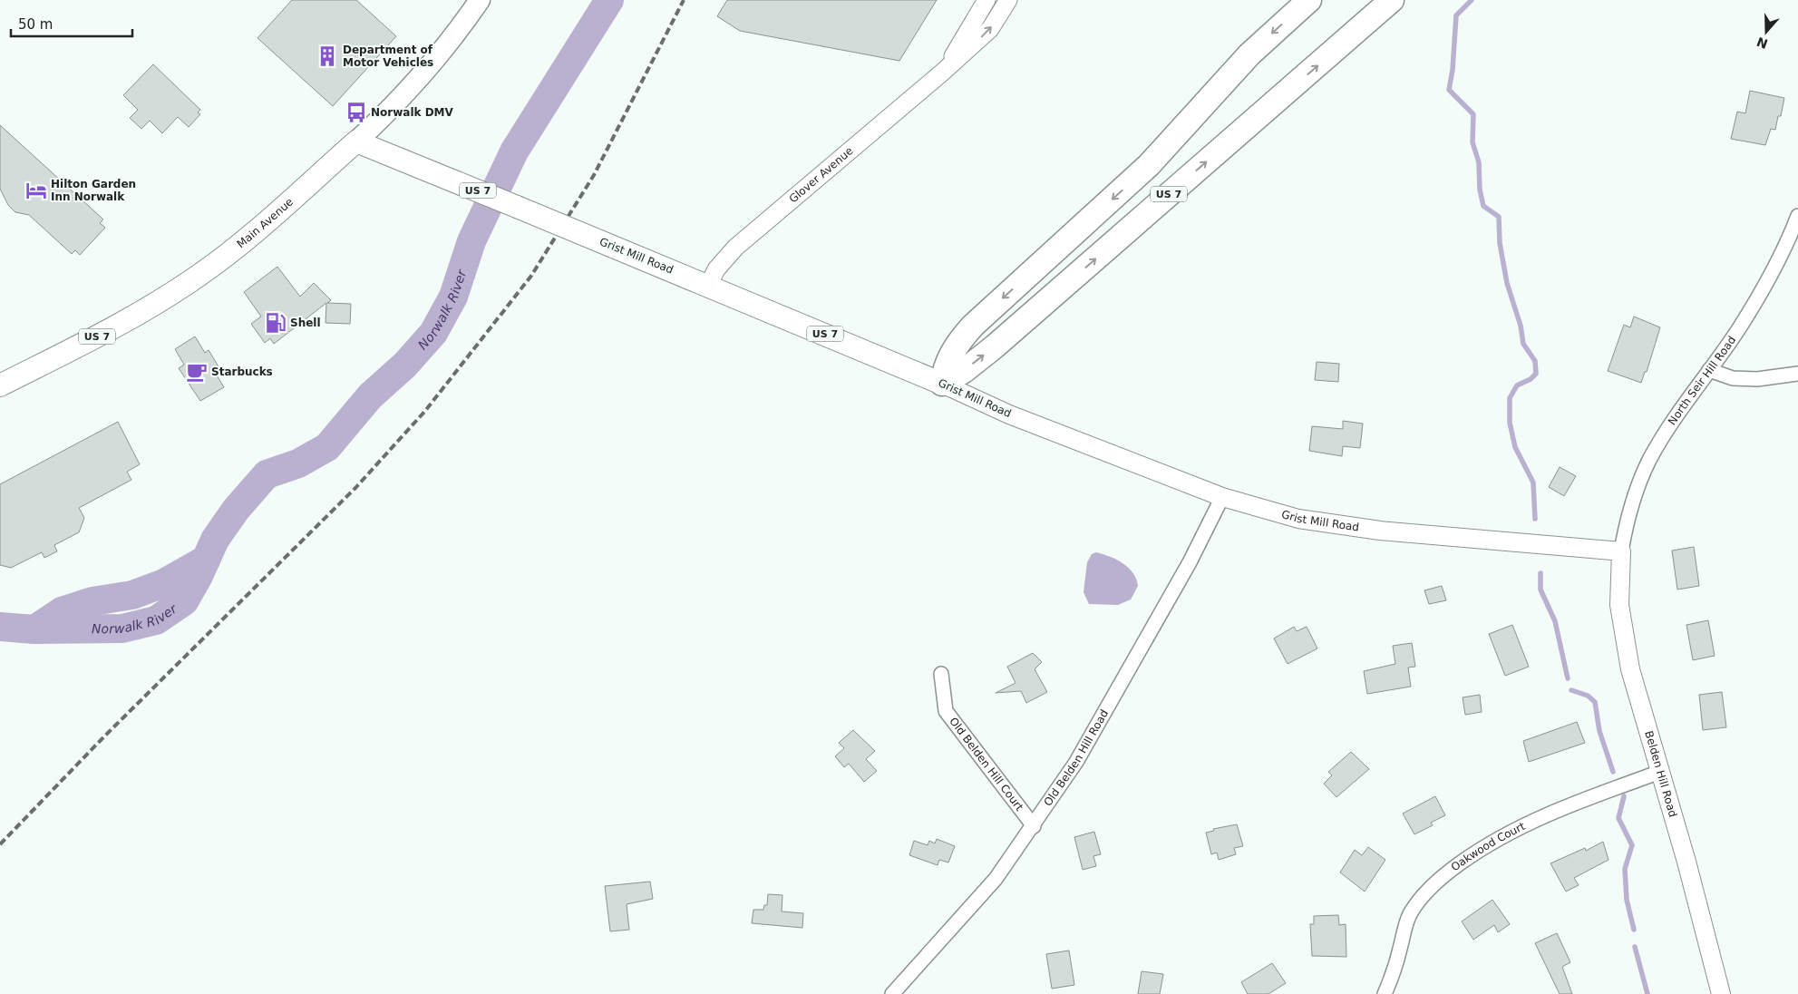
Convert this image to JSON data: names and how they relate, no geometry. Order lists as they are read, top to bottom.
{
  "streets": {
    "highway": ["US 7", "Main Avenue", "Grist Mill Road"],
    "main road": ["Belden Hill Road"],
    "street": [
      "Glover Avenue",
      "North Seir Hill Road",
      "Old Belden Hill Road",
      "Old Belden Hill Court",
      "Oakwood Court"
    ]
  },
  "crossings": [
    ["Glover Avenue", "Grist Mill Road"],
    ["US 7", "Grist Mill Road"],
    ["Main Avenue", "Grist Mill Road"],
    ["Grist Mill Road", "North Seir Hill Road"],
    ["Grist Mill Road", "Old Belden Hill Road"],
    ["Grist Mill Road", "Belden Hill Road"],
    ["North Seir Hill Road", "Belden Hill Road"],
    ["Old Belden Hill Road", "Old Belden Hill Court"],
    ["Belden Hill Road", "Oakwood Court"]
  ],
  "water": ["Norwalk River"],
  "places": {
    "building": ["Department of Motor Vehicles"],
    "bus stop": ["Norwalk DMV"],
    "hotel": ["Hilton Garden Inn Norwalk"],
    "fuel station": ["Shell"],
    "cafe": ["Starbucks"]
  },
  "scale_bar": "50 m",
  "north": "bottom"
}
